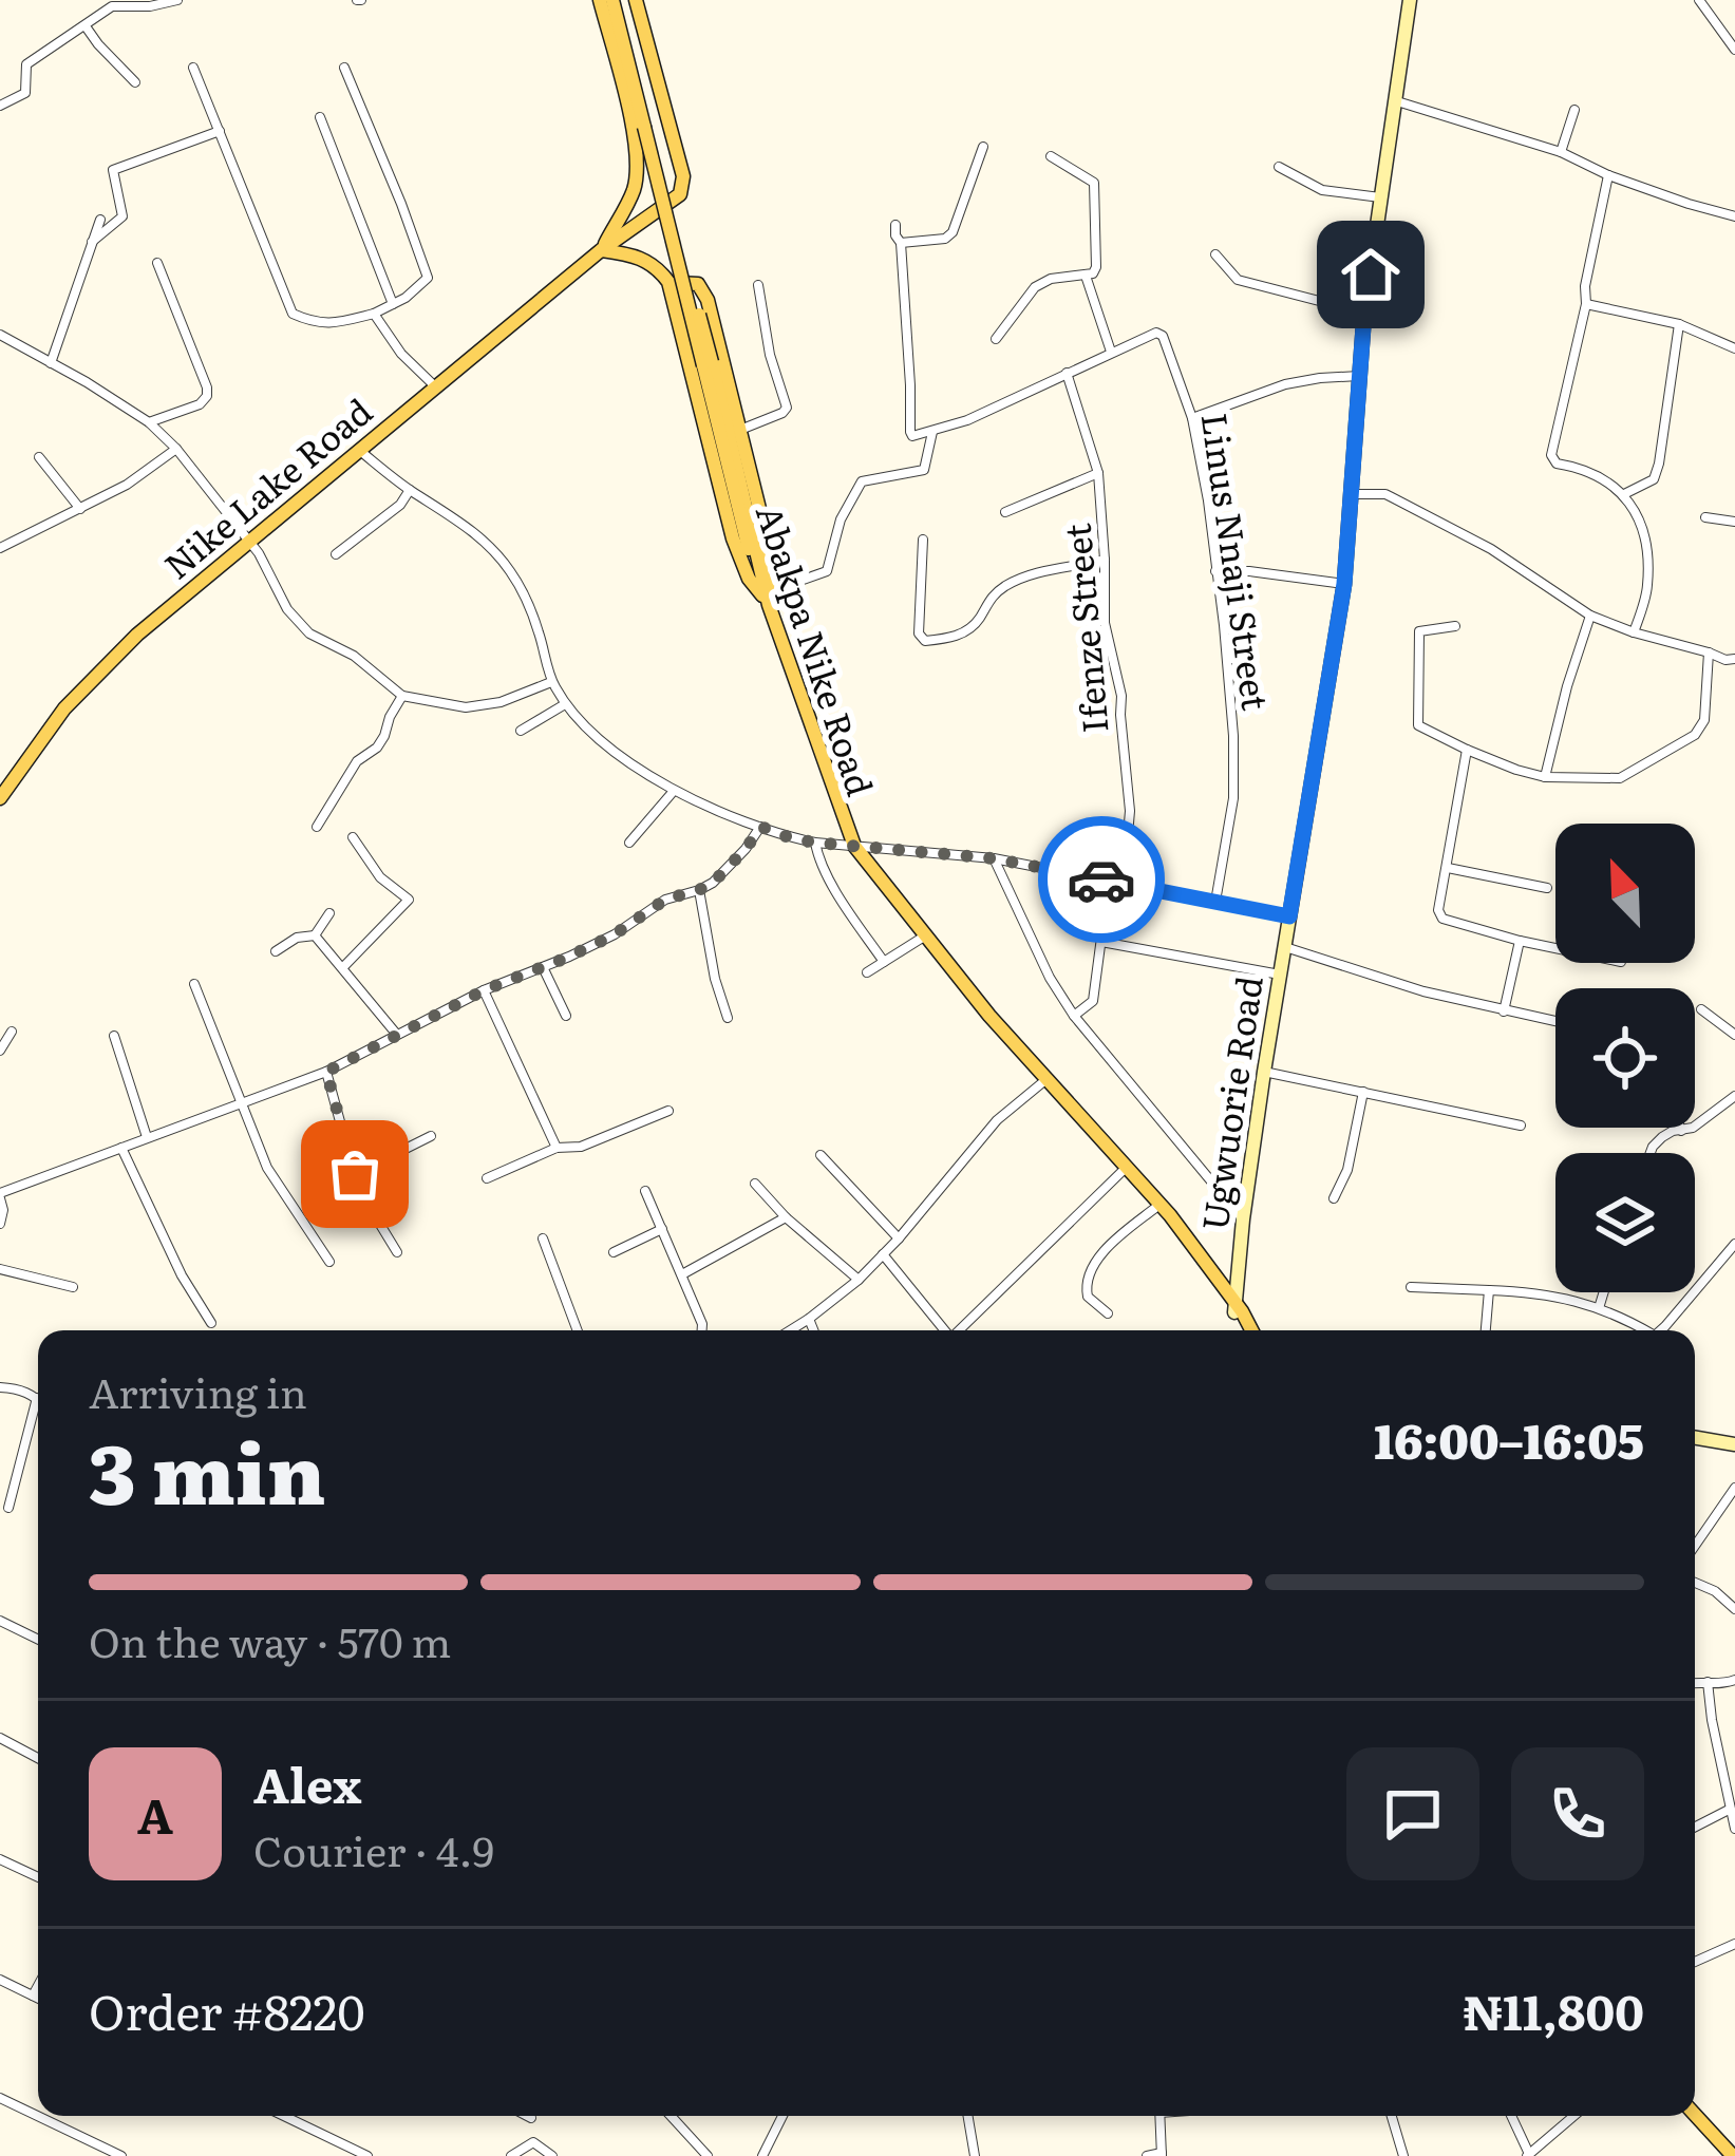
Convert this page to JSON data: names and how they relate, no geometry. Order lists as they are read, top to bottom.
{
  "streets": {
    "main road": ["Nike Lake Road", "Abakpa Nike Road"],
    "street": ["Linus Nnaji Street", "Ifenze Street", "Ugwuorie Road"]
  },
  "crossings": [
    ["Linus Nnaji Street", "Ifenze Street"],
    ["Abakpa Nike Road", "Ugwuorie Road"]
  ],
  "north": "top left",
  "page": {
    "heading": ["3 min", "Arriving in", "16:00–16:05"],
    "panel": [
      "Alex",
      "Courier · 4.9",
      "Order #8220",
      "₦11,800"
    ],
    "bar": "On the way · 570 m",
    "round": "A"
  }
}
